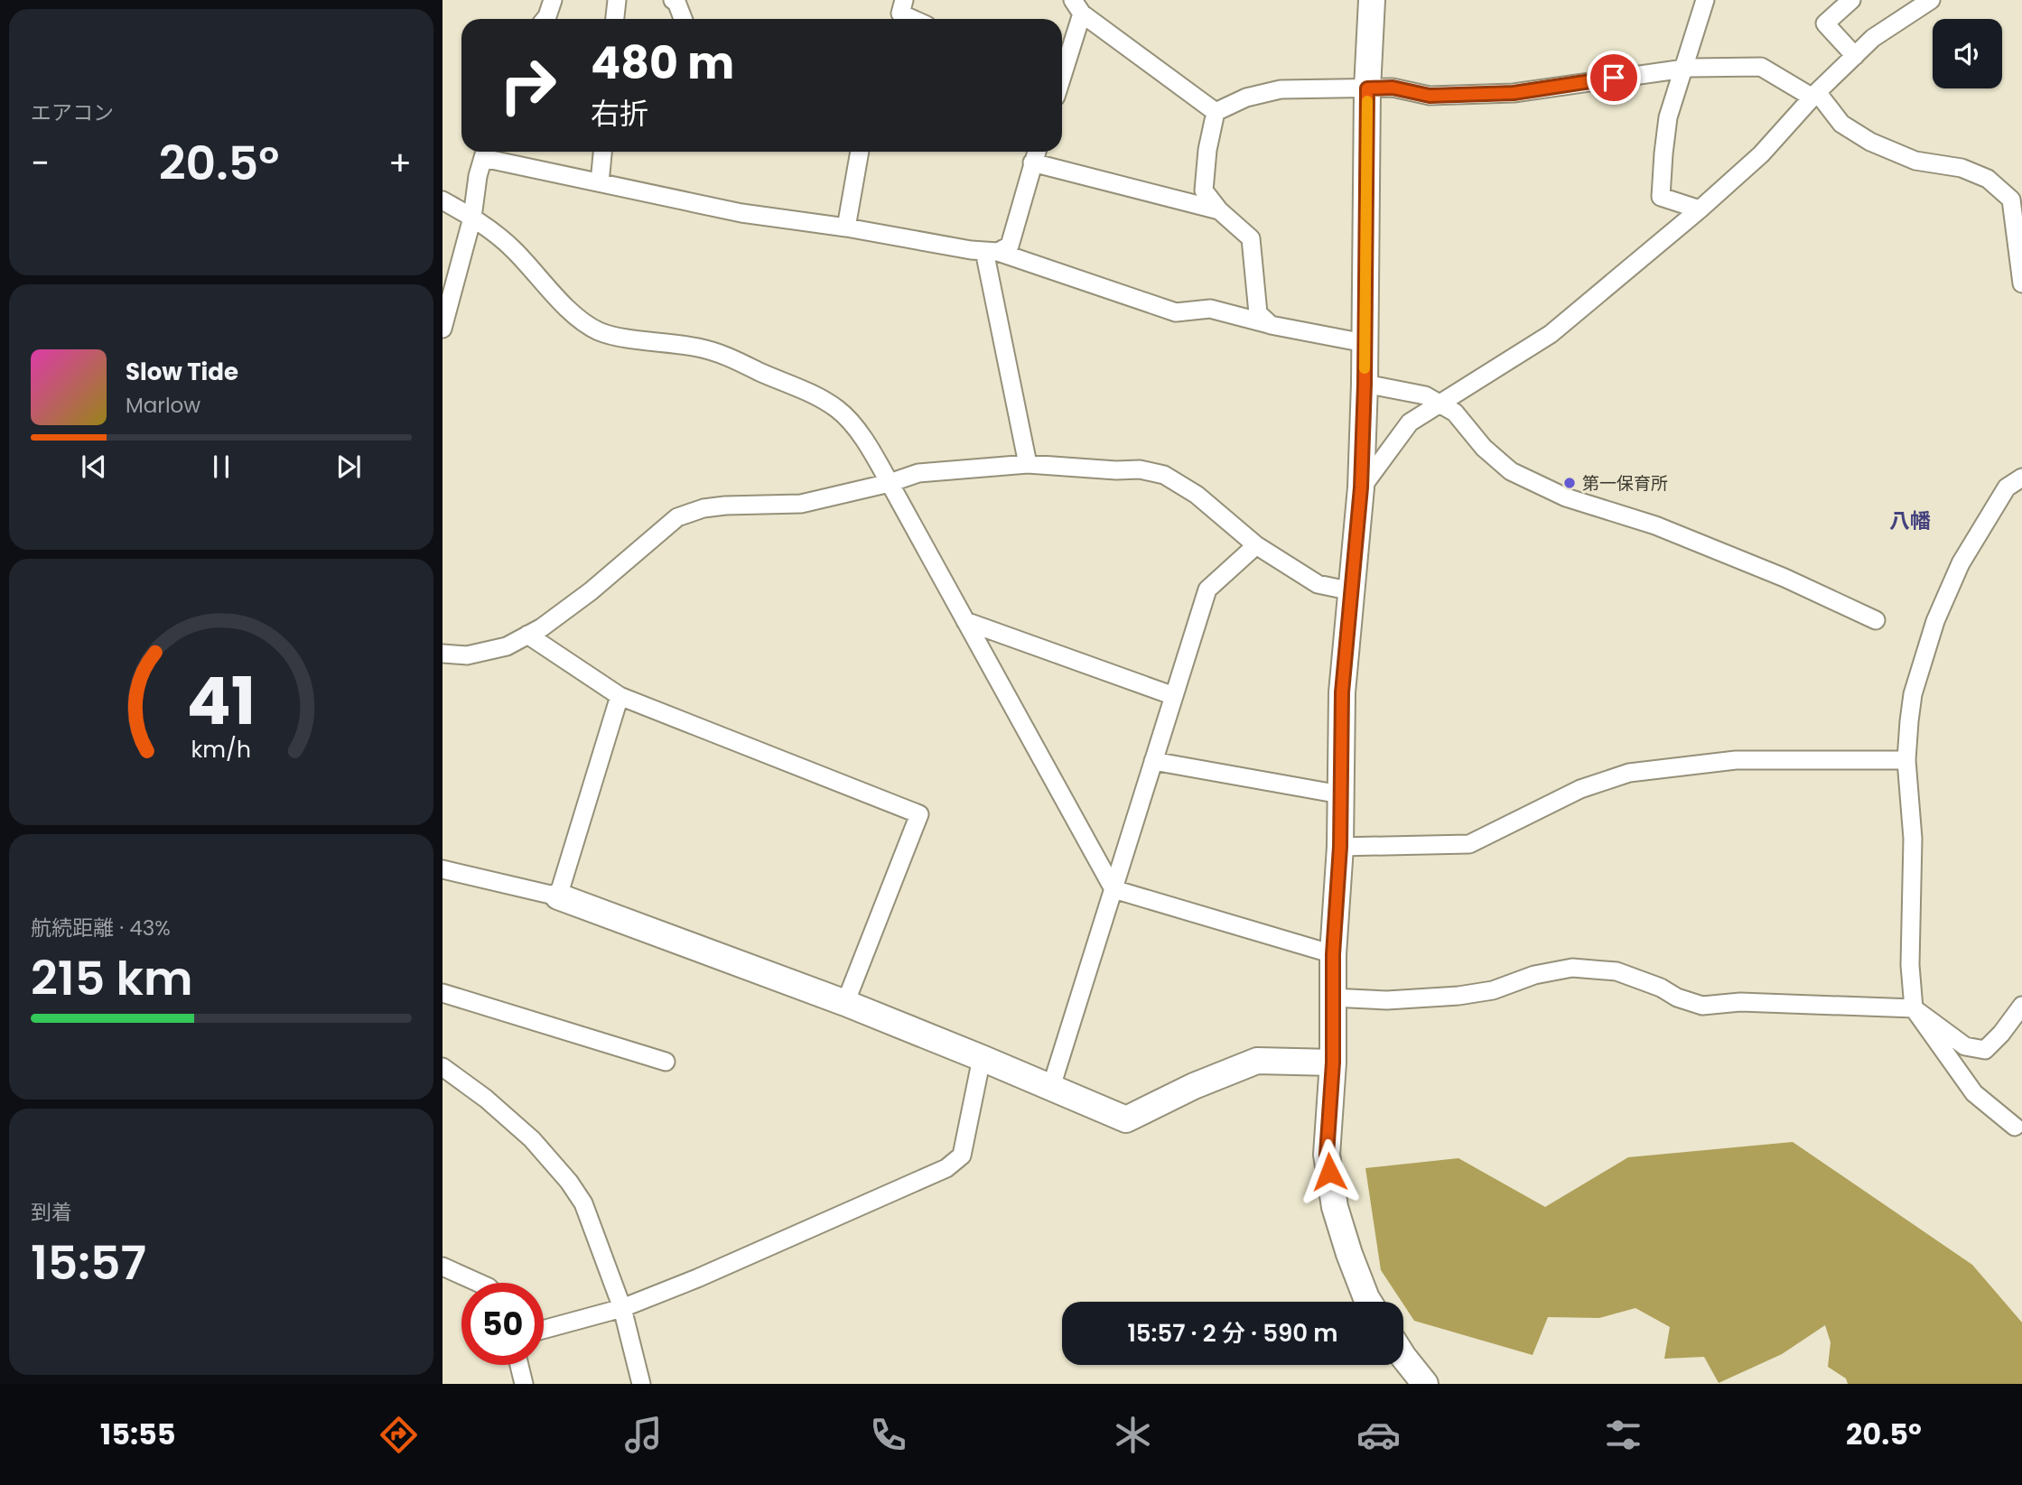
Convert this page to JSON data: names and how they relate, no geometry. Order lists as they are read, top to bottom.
{
  "districts": ["八幡"],
  "places": ["第一保育所"],
  "page": {
    "tile": [
      "エアコン",
      ["航続距離 · 43%", "215 km"],
      ["到着", "15:57"]
    ],
    "turn": ["480 m", "右折"],
    "heat": ["−", "20.5°", "+"],
    "song": ["Slow Tide", "Marlow"],
    "limit": "50",
    "trip": "15:57 · 2 分 · 590 m",
    "tabs": ["15:55", "20.5°"],
    "gauge": ["41", "km/h"]
  }
}
